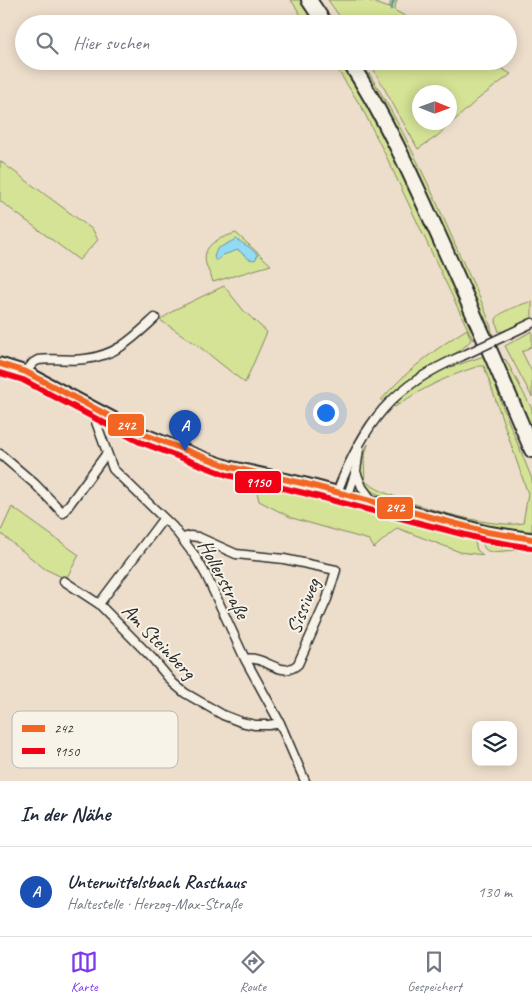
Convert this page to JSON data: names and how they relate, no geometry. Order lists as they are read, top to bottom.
{
  "streets": {
    "street": ["Hollerstraße", "Sissiweg", "Am Steinberg"]
  },
  "crossings": [
    ["Hollerstraße", "Sissiweg"],
    ["Hollerstraße", "Am Steinberg"]
  ],
  "lines": ["transit line 242", "transit line 9150"],
  "legend": ["242", "9150"],
  "north": "right",
  "page": {
    "search": "Hier suchen",
    "pins": "A",
    "heading": "In der Nähe",
    "list": [
      {
        "mark": "A",
        "name": "Unterwittelsbach Rasthaus",
        "note": "Haltestelle · Herzog-Max-Straße",
        "value": "130 m"
      }
    ],
    "nav": ["Karte", "Route", "Gespeichert"]
  }
}
